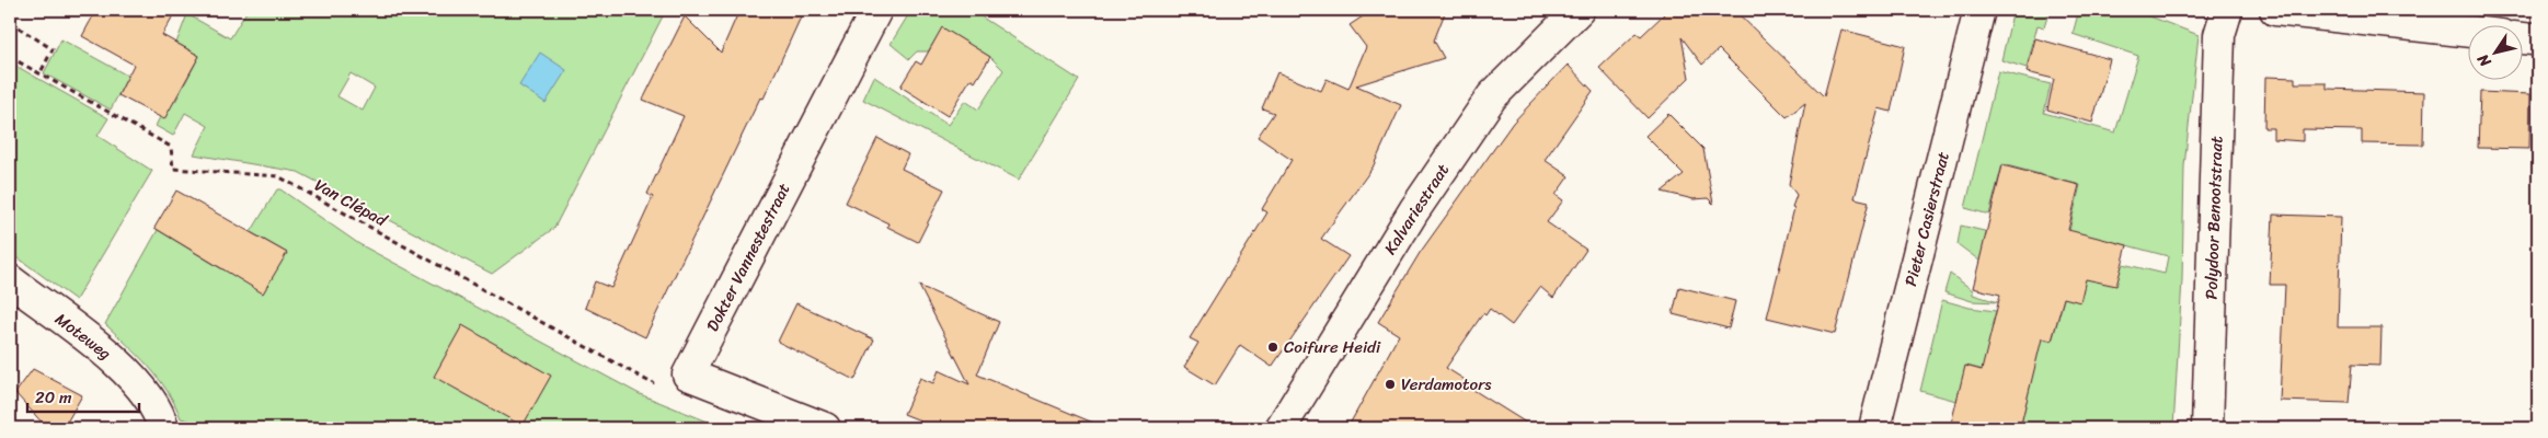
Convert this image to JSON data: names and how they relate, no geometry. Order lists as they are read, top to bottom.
{
  "streets": {
    "street": [
      "Kalvariestraat",
      "Polydoor Benootstraat",
      "Pieter Casierstraat",
      "Dokter Vannestestraat",
      "Moteweg"
    ],
    "path": ["Van Clépad"]
  },
  "crossings": [
    ["Van Clépad", "Dokter Vannestestraat"]
  ],
  "places": ["Coifure Heidi", "Verdamotors"],
  "scale_bar": "20 m",
  "north": "bottom left"
}
